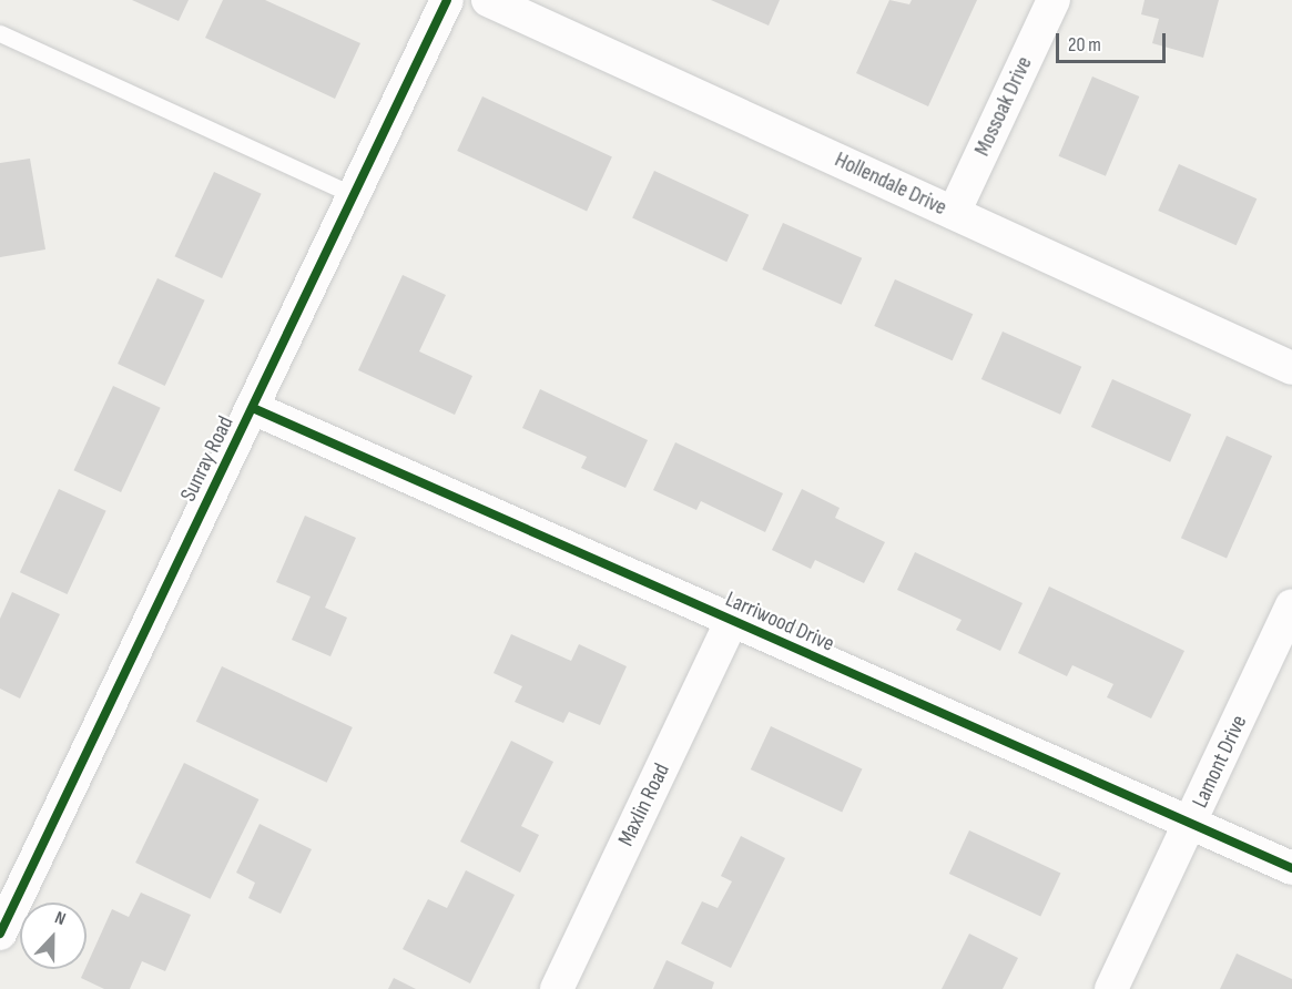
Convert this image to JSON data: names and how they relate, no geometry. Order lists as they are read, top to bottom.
{
  "streets": {
    "street": [
      "Mossoak Drive",
      "Hollendale Drive",
      "Sunray Road",
      "Larriwood Drive",
      "Lamont Drive",
      "Maxlin Road"
    ]
  },
  "crossings": [
    ["Mossoak Drive", "Hollendale Drive"],
    ["Sunray Road", "Larriwood Drive"],
    ["Larriwood Drive", "Lamont Drive"],
    ["Larriwood Drive", "Maxlin Road"]
  ],
  "scale_bar": "20 m",
  "north": "top"
}
